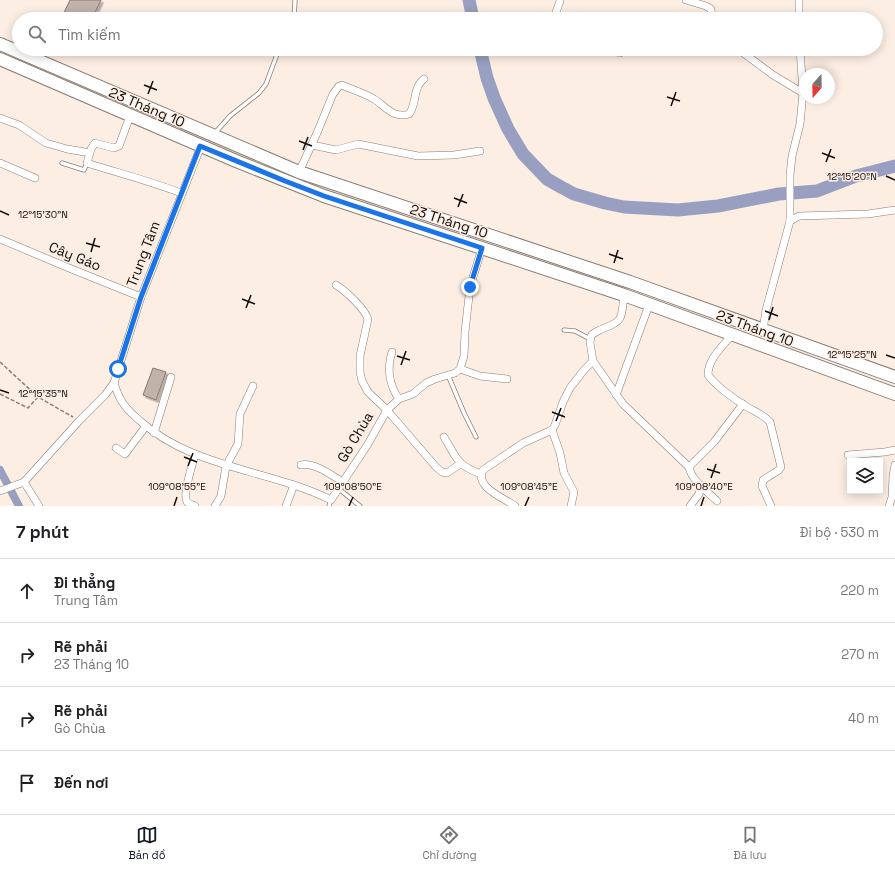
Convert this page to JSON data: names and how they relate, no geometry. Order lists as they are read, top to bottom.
{
  "streets": {
    "main road": ["23 Tháng 10"],
    "street": ["Trung Tâm", "Cây Gáo", "Gò Chùa"]
  },
  "crossings": [
    ["23 Tháng 10", "Trung Tâm"],
    ["Trung Tâm", "Cây Gáo"],
    ["Trung Tâm", "Gò Chùa"]
  ],
  "north": "bottom",
  "page": {
    "search": "Tìm kiếm",
    "heading": ["7 phút", "Đi bộ · 530 m"],
    "list": [
      ["Đi thẳng", "Trung Tâm", "220 m"],
      ["Rẽ phải", "23 Tháng 10", "270 m"],
      ["Rẽ phải", "Gò Chùa", "40 m"],
      "Đến nơi"
    ],
    "nav": ["Bản đồ", "Chỉ đường", "Đã lưu"]
  },
  "coordinates": [
    "12°15'20\"N",
    "12°15'30\"N",
    "12°15'25\"N",
    "12°15'35\"N",
    "109°08'55\"E",
    "109°08'50\"E",
    "109°08'45\"E",
    "109°08'40\"E"
  ]
}
